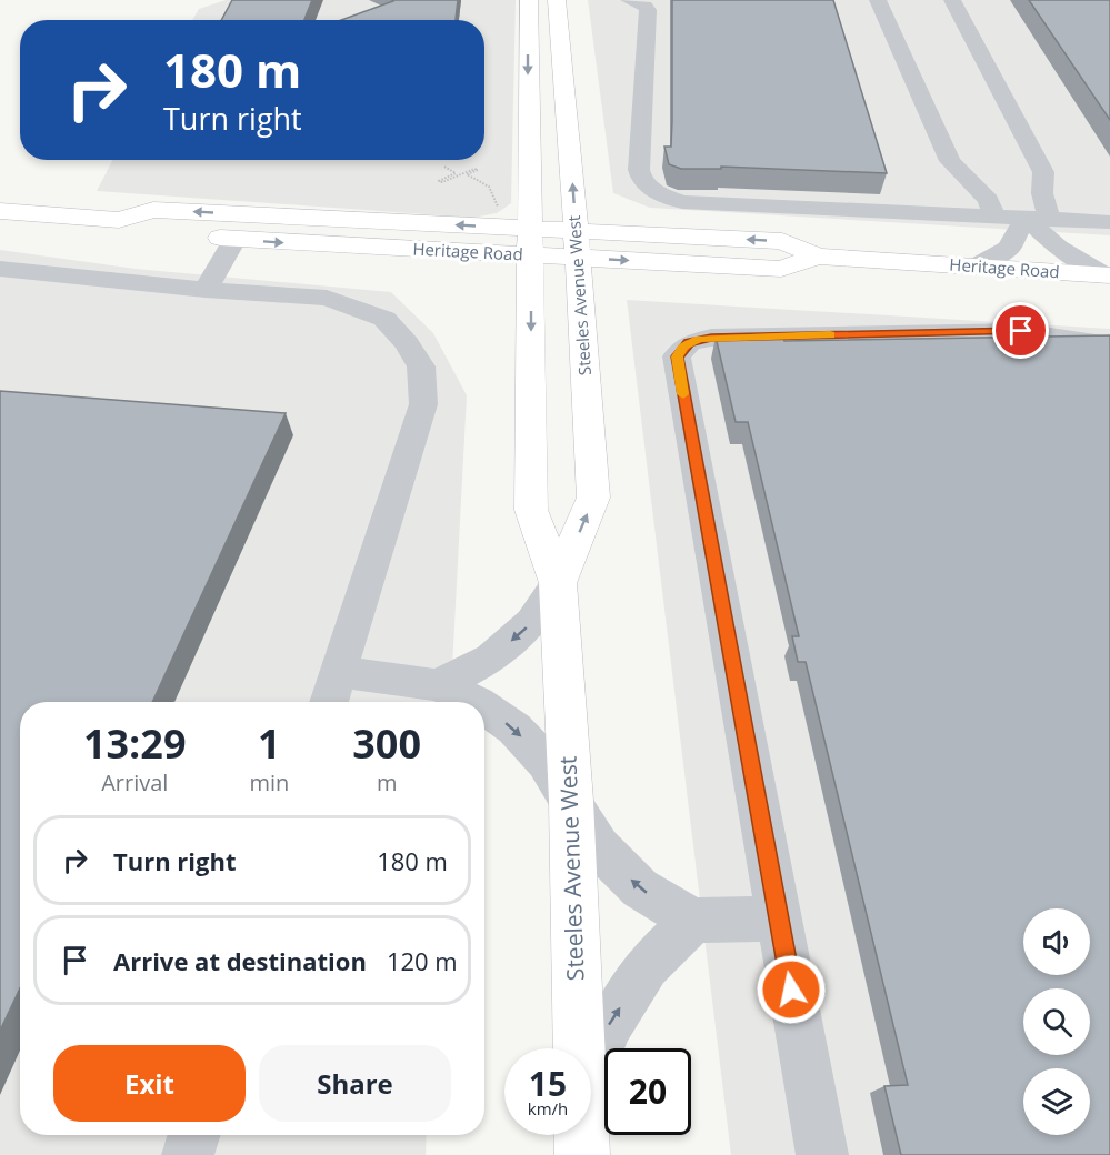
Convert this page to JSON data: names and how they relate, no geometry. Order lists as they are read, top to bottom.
{
  "streets": {
    "main road": ["Heritage Road", "Steeles Avenue West"]
  },
  "crossings": [
    ["Heritage Road", "Steeles Avenue West"]
  ],
  "page": {
    "turn": ["180 m", "Turn right"],
    "eta": [
      "13:29",
      "Arrival",
      "1",
      "min",
      "300",
      "m"
    ],
    "list": [
      {
        "name": "Turn right",
        "value": "180 m"
      },
      {
        "name": "Arrive at destination",
        "value": "120 m"
      }
    ],
    "buttons": ["Exit", "Share"],
    "speed": "15 km/h",
    "limit": "20"
  }
}
